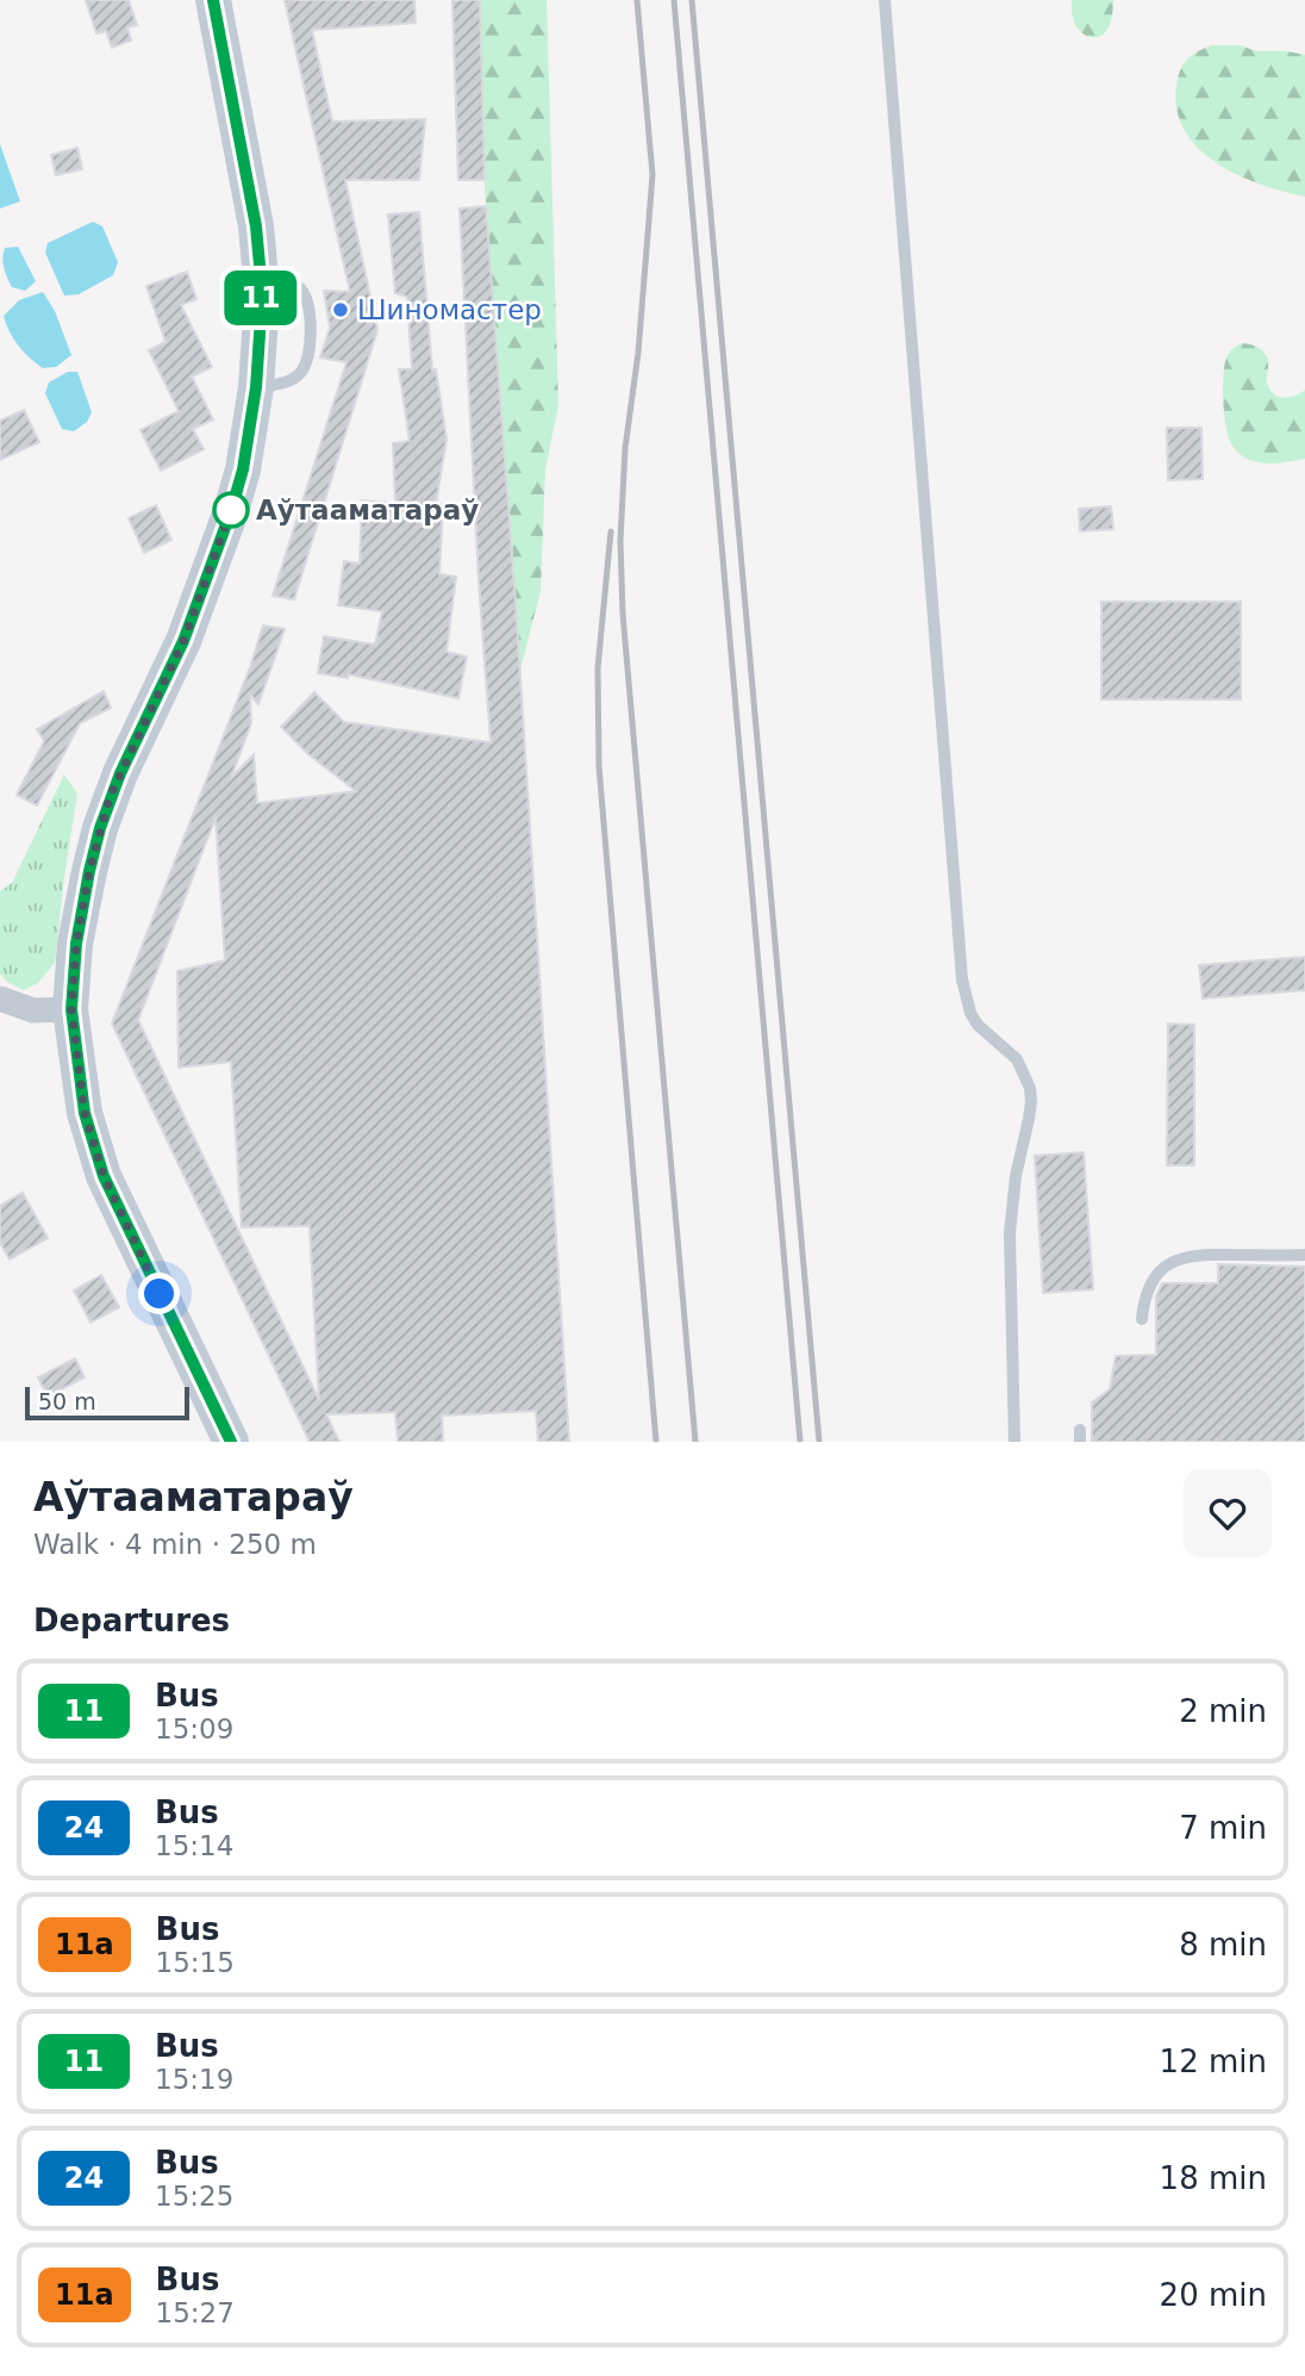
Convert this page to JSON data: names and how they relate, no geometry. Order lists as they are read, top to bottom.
{
  "places": ["Шиномастер", "Аўтааматараў"],
  "lines": ["bus line 11"],
  "scale_bar": "50 m",
  "page": {
    "on_map": "11",
    "scale": "50 m",
    "heading": [
      ["Аўтааматараў", "Walk · 4 min · 250 m"],
      "Departures"
    ],
    "list": [
      {
        "mark": "11",
        "name": "Bus",
        "note": "15:09",
        "value": "2 min"
      },
      {
        "mark": "24",
        "name": "Bus",
        "note": "15:14",
        "value": "7 min"
      },
      {
        "mark": "11а",
        "name": "Bus",
        "note": "15:15",
        "value": "8 min"
      },
      {
        "mark": "11",
        "name": "Bus",
        "note": "15:19",
        "value": "12 min"
      },
      {
        "mark": "24",
        "name": "Bus",
        "note": "15:25",
        "value": "18 min"
      },
      {
        "mark": "11а",
        "name": "Bus",
        "note": "15:27",
        "value": "20 min"
      }
    ]
  }
}
